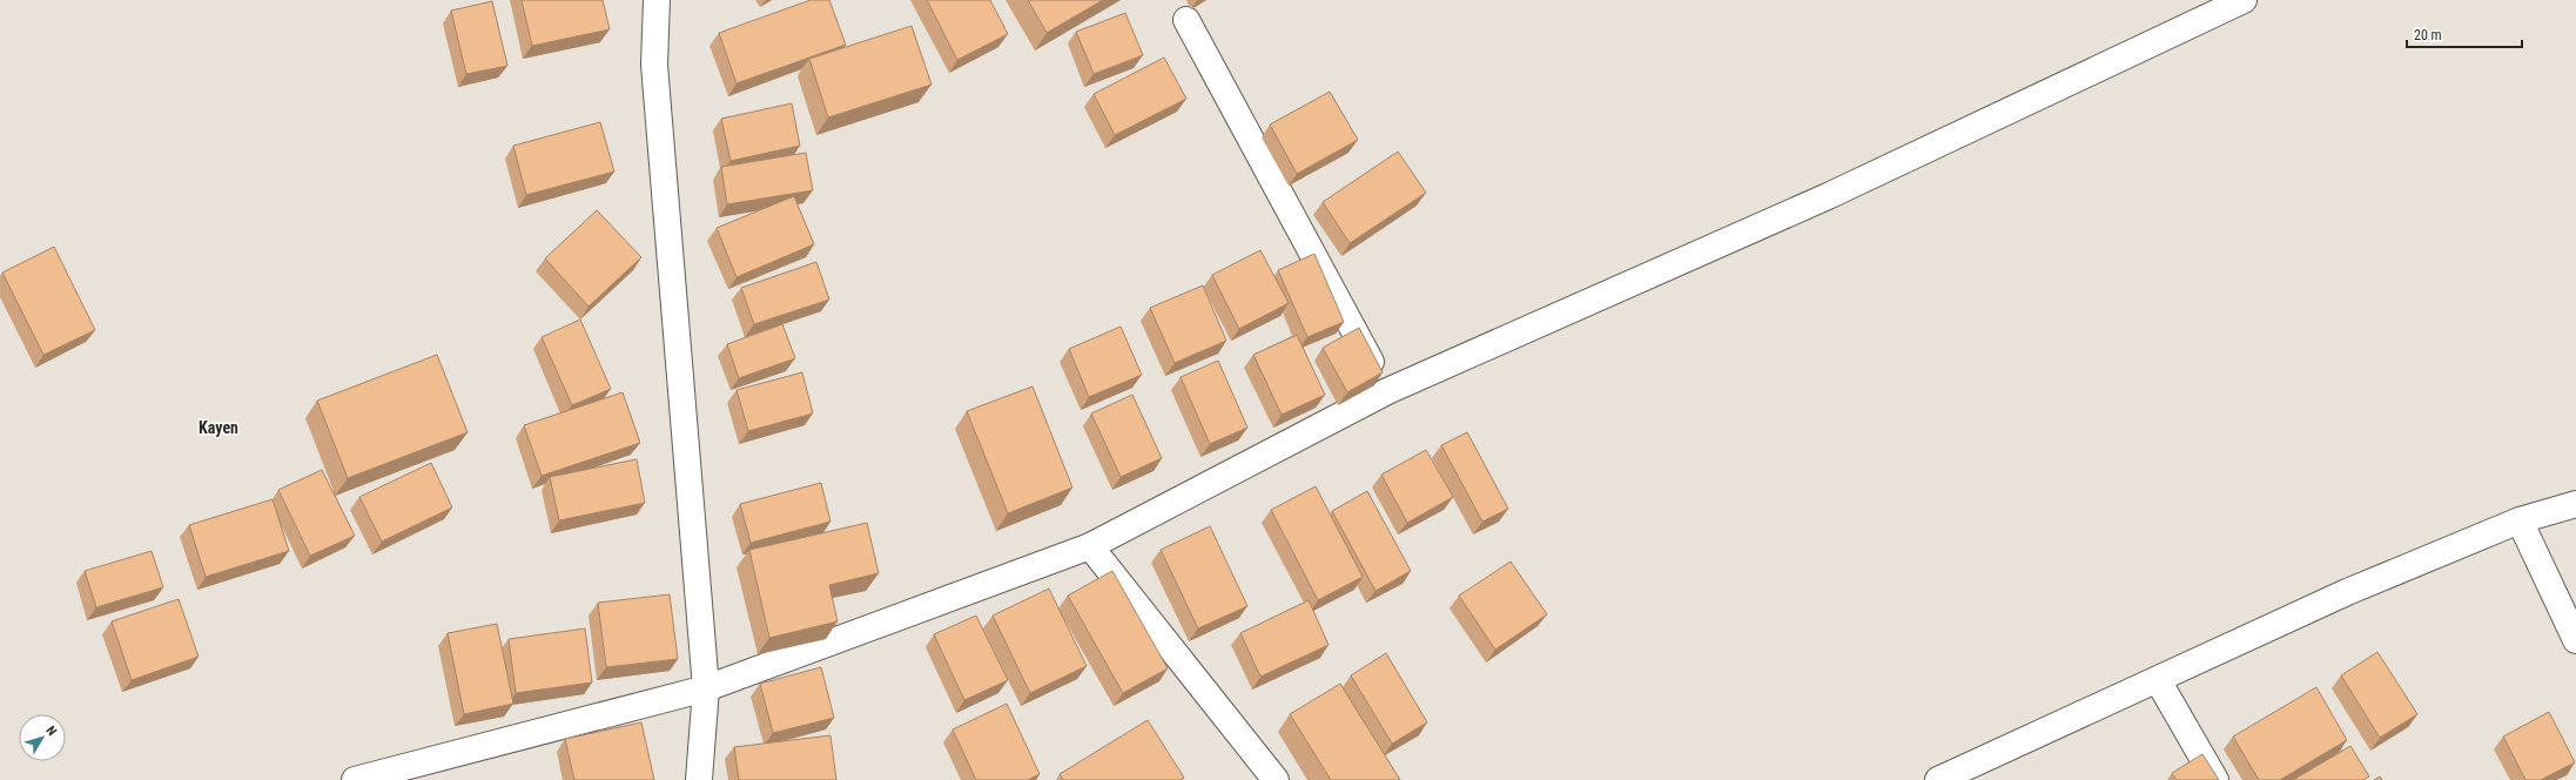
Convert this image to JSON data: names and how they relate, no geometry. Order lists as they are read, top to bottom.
{
  "districts": ["Kayen"],
  "scale_bar": "20 m",
  "north": "top right"
}
